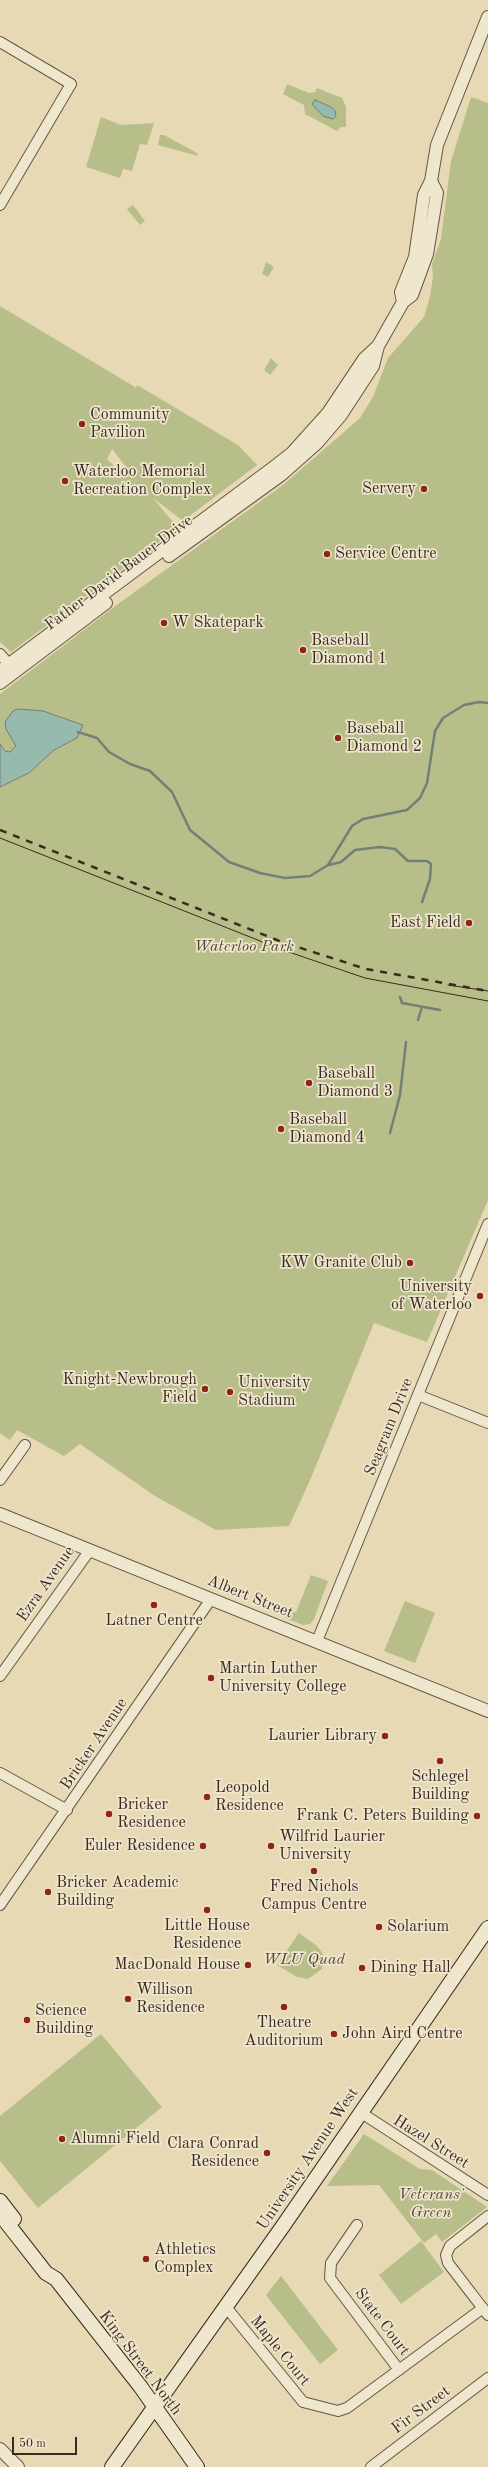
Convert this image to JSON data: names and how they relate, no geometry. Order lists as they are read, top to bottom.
{
  "streets": {
    "main road": ["University Avenue West", "King Street North"],
    "street": [
      "Father David Bauer Drive",
      "Seagram Drive",
      "Ezra Avenue",
      "Albert Street",
      "Bricker Avenue",
      "Hazel Street",
      "State Court",
      "Maple Court",
      "Fir Street"
    ]
  },
  "crossings": [
    ["Seagram Drive", "Albert Street"],
    ["Ezra Avenue", "Albert Street"],
    ["Albert Street", "Bricker Avenue"],
    ["Hazel Street", "University Avenue West"],
    ["University Avenue West", "Maple Court"],
    ["University Avenue West", "King Street North"],
    ["State Court", "Maple Court"]
  ],
  "parks": ["Waterloo Park", "WLU Quad", "Veterans' Green"],
  "places": [
    "Community Pavilion",
    "Waterloo Memorial Recreation Complex",
    "Servery",
    "Service Centre",
    "W Skatepark",
    "Baseball Diamond 1",
    "Baseball Diamond 2",
    "East Field",
    "Baseball Diamond 3",
    "Baseball Diamond 4",
    "KW Granite Club",
    "University of Waterloo",
    "Knight-Newbrough Field",
    "University Stadium",
    "Latner Centre",
    "Martin Luther University College",
    "Laurier Library",
    "Schlegel Building",
    "Leopold Residence",
    "Bricker Residence",
    "Frank C. Peters Building",
    "Euler Residence",
    "Wilfrid Laurier University",
    "Fred Nichols Campus Centre",
    "Bricker Academic Building",
    "Little House Residence",
    "Solarium",
    "MacDonald House",
    "Dining Hall",
    "Willison Residence",
    "Theatre Auditorium",
    "Science Building",
    "John Aird Centre",
    "Alumni Field",
    "Clara Conrad Residence",
    "Athletics Complex"
  ],
  "scale_bar": "50 m"
}
